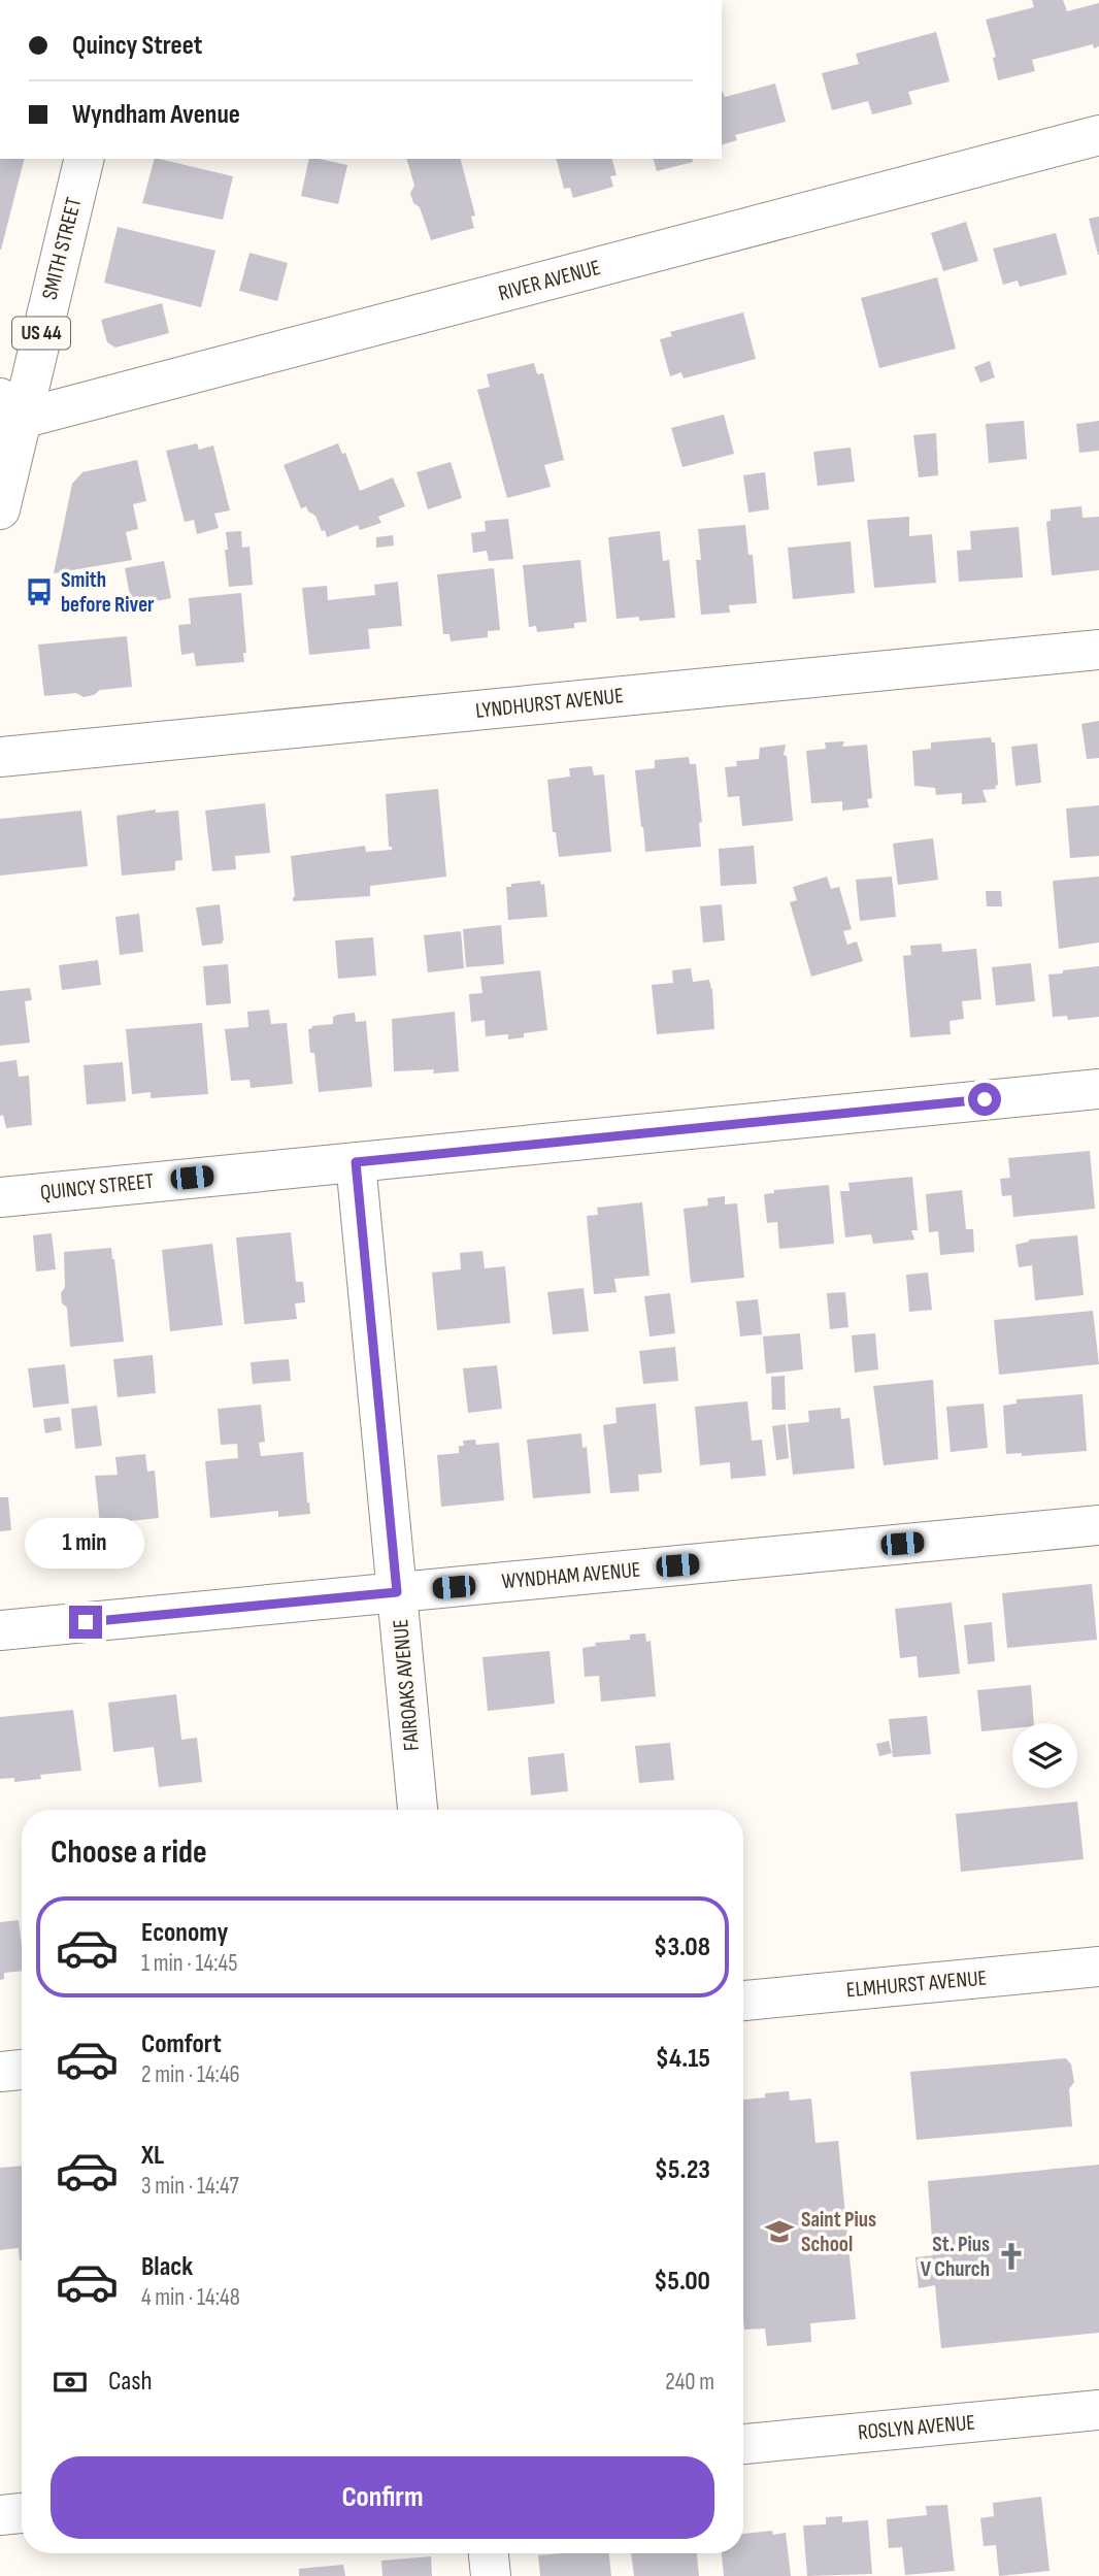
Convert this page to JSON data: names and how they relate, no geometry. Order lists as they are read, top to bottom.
{
  "streets": {
    "street": [
      "SMITH STREET",
      "RIVER AVENUE",
      "US 44",
      "LYNDHURST AVENUE",
      "QUINCY STREET",
      "WYNDHAM AVENUE",
      "FAIROAKS AVENUE",
      "ELMHURST AVENUE",
      "ROSLYN AVENUE"
    ]
  },
  "crossings": [
    ["SMITH STREET", "RIVER AVENUE"],
    ["QUINCY STREET", "FAIROAKS AVENUE"],
    ["WYNDHAM AVENUE", "FAIROAKS AVENUE"]
  ],
  "places": {
    "bus stop": ["Smith before River"],
    "school or university": ["Saint Pius School"],
    "church": ["St. Pius V Church"]
  },
  "page": {
    "banner": ["Quincy Street", "Wyndham Avenue"],
    "bubble": "1 min",
    "heading": "Choose a ride",
    "list": [
      {
        "name": "Economy",
        "note": "1 min · 14:45",
        "value": "$3.08"
      },
      {
        "name": "Comfort",
        "note": "2 min · 14:46",
        "value": "$4.15"
      },
      {
        "name": "XL",
        "note": "3 min · 14:47",
        "value": "$5.23"
      },
      {
        "name": "Black",
        "note": "4 min · 14:48",
        "value": "$5.00"
      }
    ],
    "pay": ["Cash", "240 m"],
    "buttons": "Confirm"
  }
}
